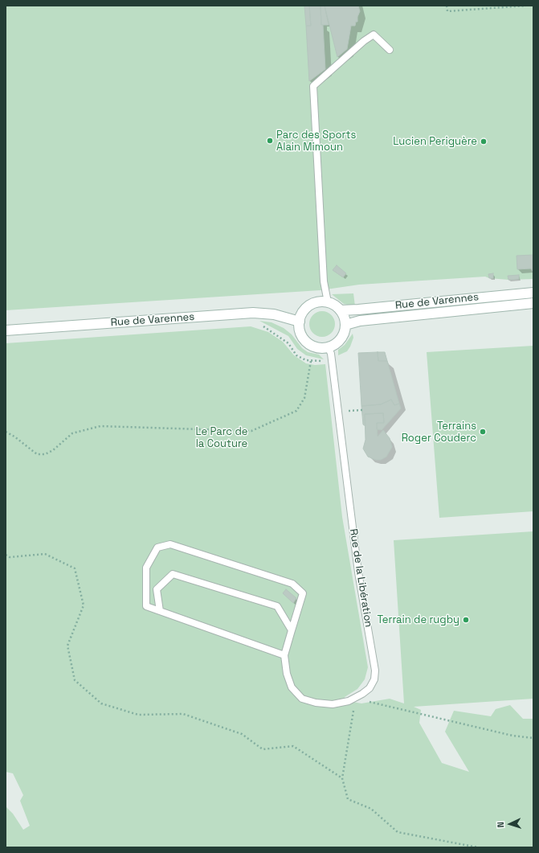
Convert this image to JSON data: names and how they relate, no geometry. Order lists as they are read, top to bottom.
{
  "streets": {
    "street": ["Rue de Varennes"],
    "lane": ["Rue de la Libération"]
  },
  "crossings": [
    ["Rue de Varennes", "Rue de la Libération"]
  ],
  "parks": ["Le Parc de la Couture"],
  "places": [
    "Parc des Sports Alain Mimoun",
    "Lucien Periguère",
    "Terrains Roger Couderc",
    "Terrain de rugby"
  ],
  "north": "left"
}
